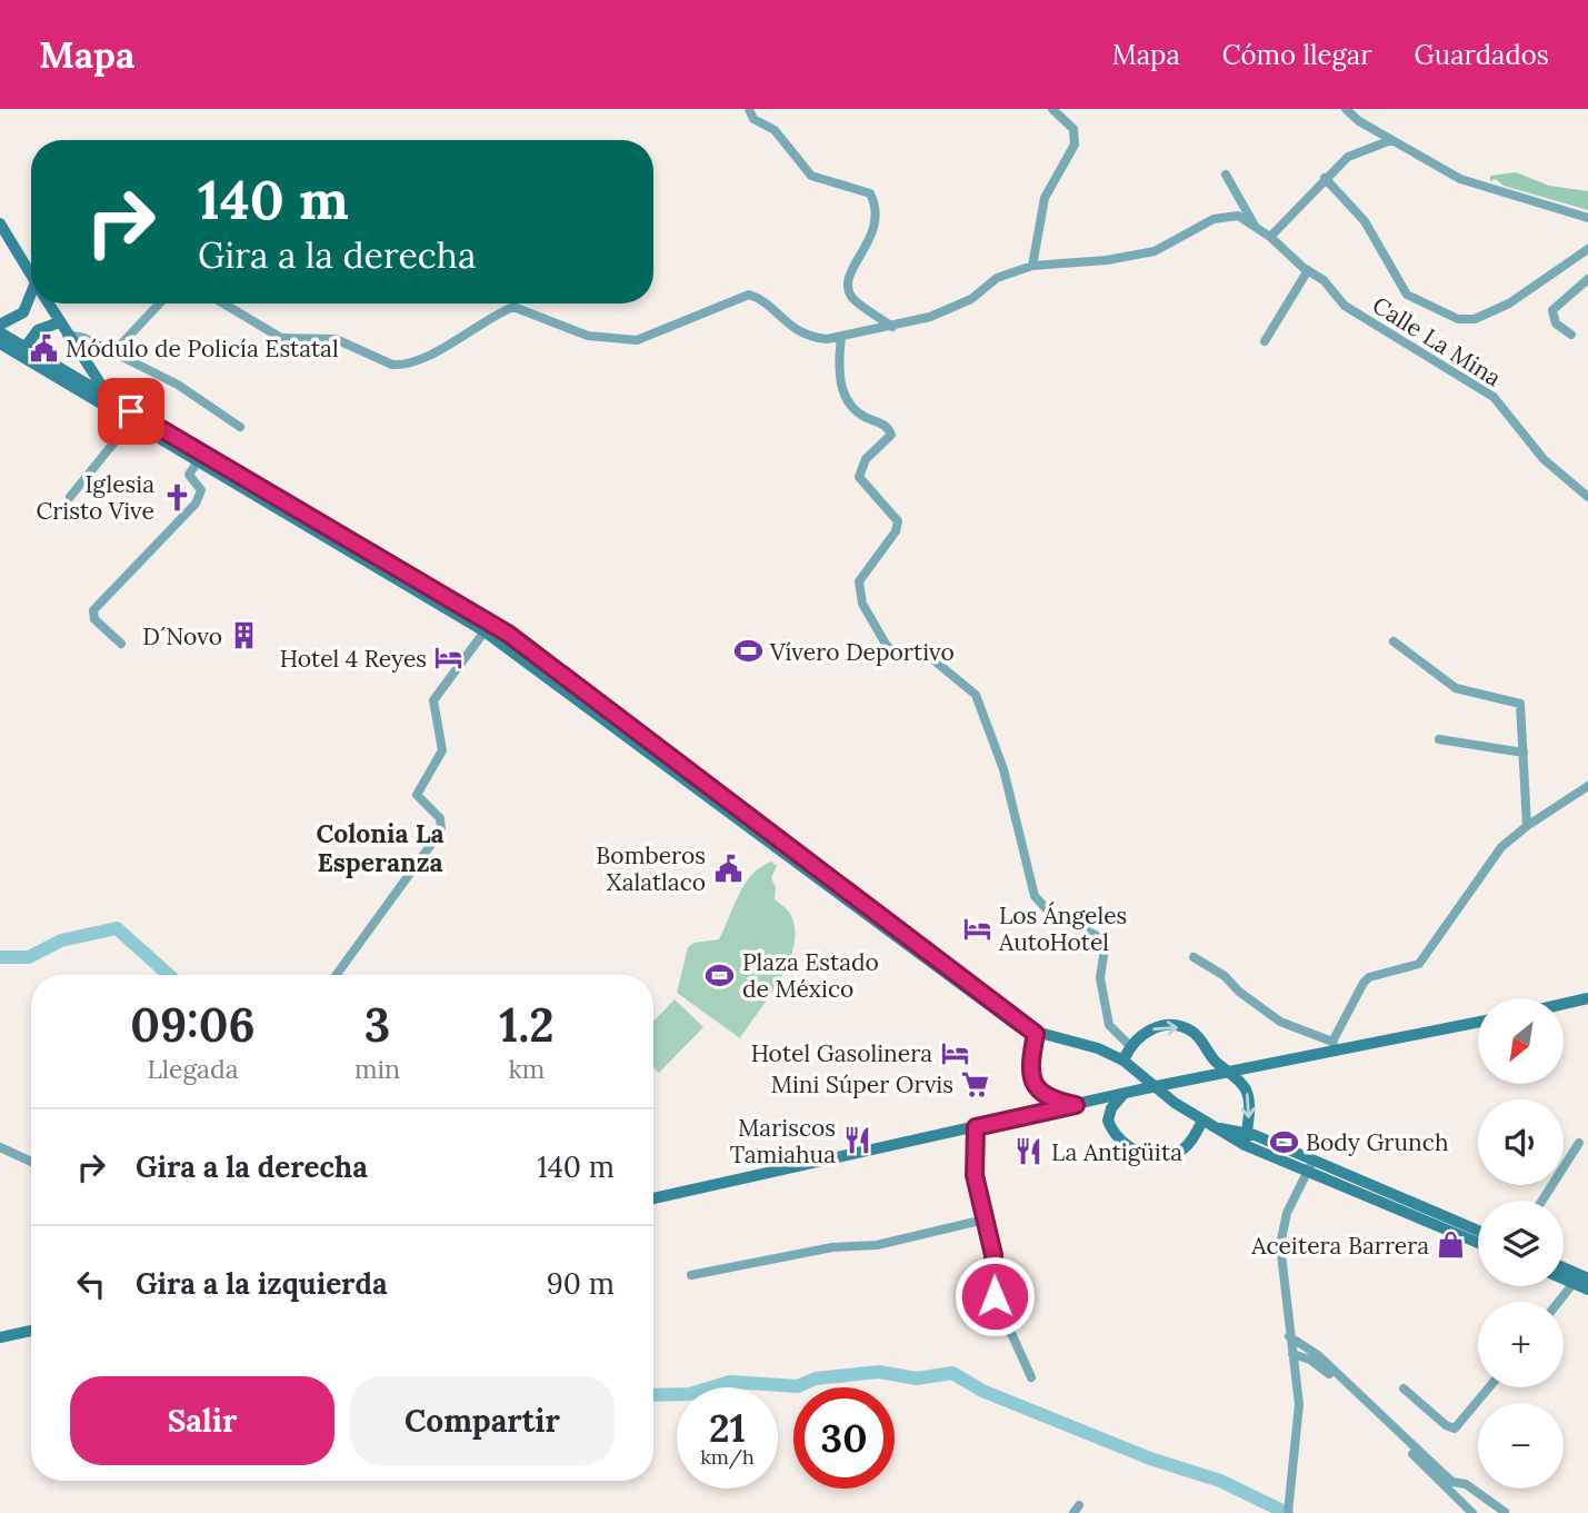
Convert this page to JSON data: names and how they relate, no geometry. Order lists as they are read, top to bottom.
{
  "streets": {
    "street": ["Calle La Mina"]
  },
  "districts": ["Colonia La Esperanza"],
  "places": {
    "public building": ["Módulo de Policía Estatal", "Bomberos Xalatlaco"],
    "church": ["Iglesia Cristo Vive"],
    "building": ["D´Novo"],
    "sports": ["Vívero Deportivo", "Plaza Estado de México", "Body Grunch"],
    "hotel": ["Hotel 4 Reyes", "Los Ángeles AutoHotel", "Hotel Gasolinera"],
    "supermarket": ["Mini Súper Orvis"],
    "restaurant": ["Mariscos Tamiahua", "La Antigüita"],
    "shop": ["Aceitera Barrera"]
  },
  "north": "bottom left",
  "page": {
    "header": "Mapa",
    "nav": ["Mapa", "Cómo llegar", "Guardados"],
    "turn": ["140 m", "Gira a la derecha"],
    "eta": [
      "09:06",
      "Llegada",
      "3",
      "min",
      "1.2",
      "km"
    ],
    "map_buttons": ["+", "−"],
    "list": [
      {
        "name": "Gira a la derecha",
        "value": "140 m"
      },
      {
        "name": "Gira a la izquierda",
        "value": "90 m"
      }
    ],
    "buttons": ["Salir", "Compartir"],
    "speed": "21 km/h",
    "limit": "30"
  }
}
